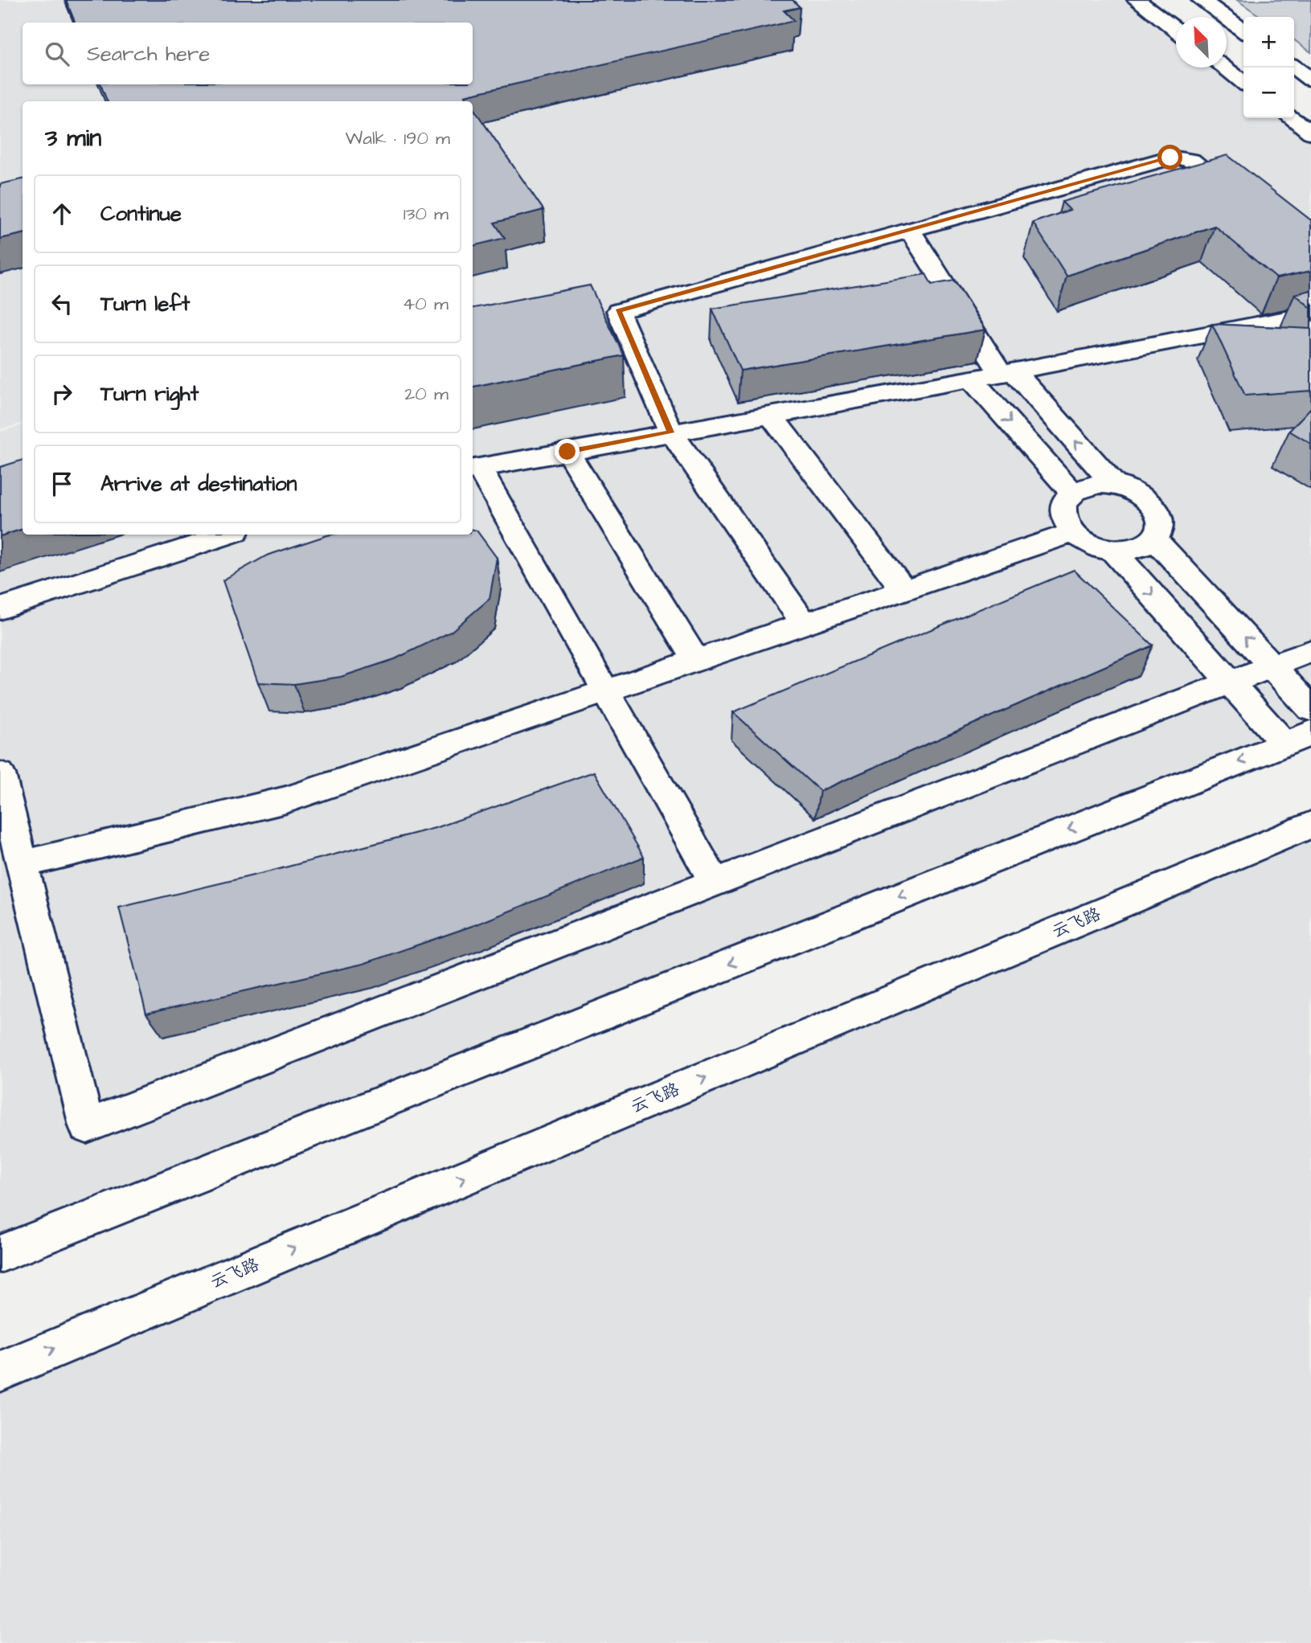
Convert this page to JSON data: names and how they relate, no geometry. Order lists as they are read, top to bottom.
{
  "streets": {
    "street": ["云飞路"]
  },
  "north": "top left",
  "page": {
    "map_buttons": ["+", "−"],
    "search": "Search here",
    "heading": ["3 min", "Walk · 190 m"],
    "list": [
      ["Continue", "130 m"],
      ["Turn left", "40 m"],
      ["Turn right", "20 m"],
      "Arrive at destination"
    ]
  }
}
